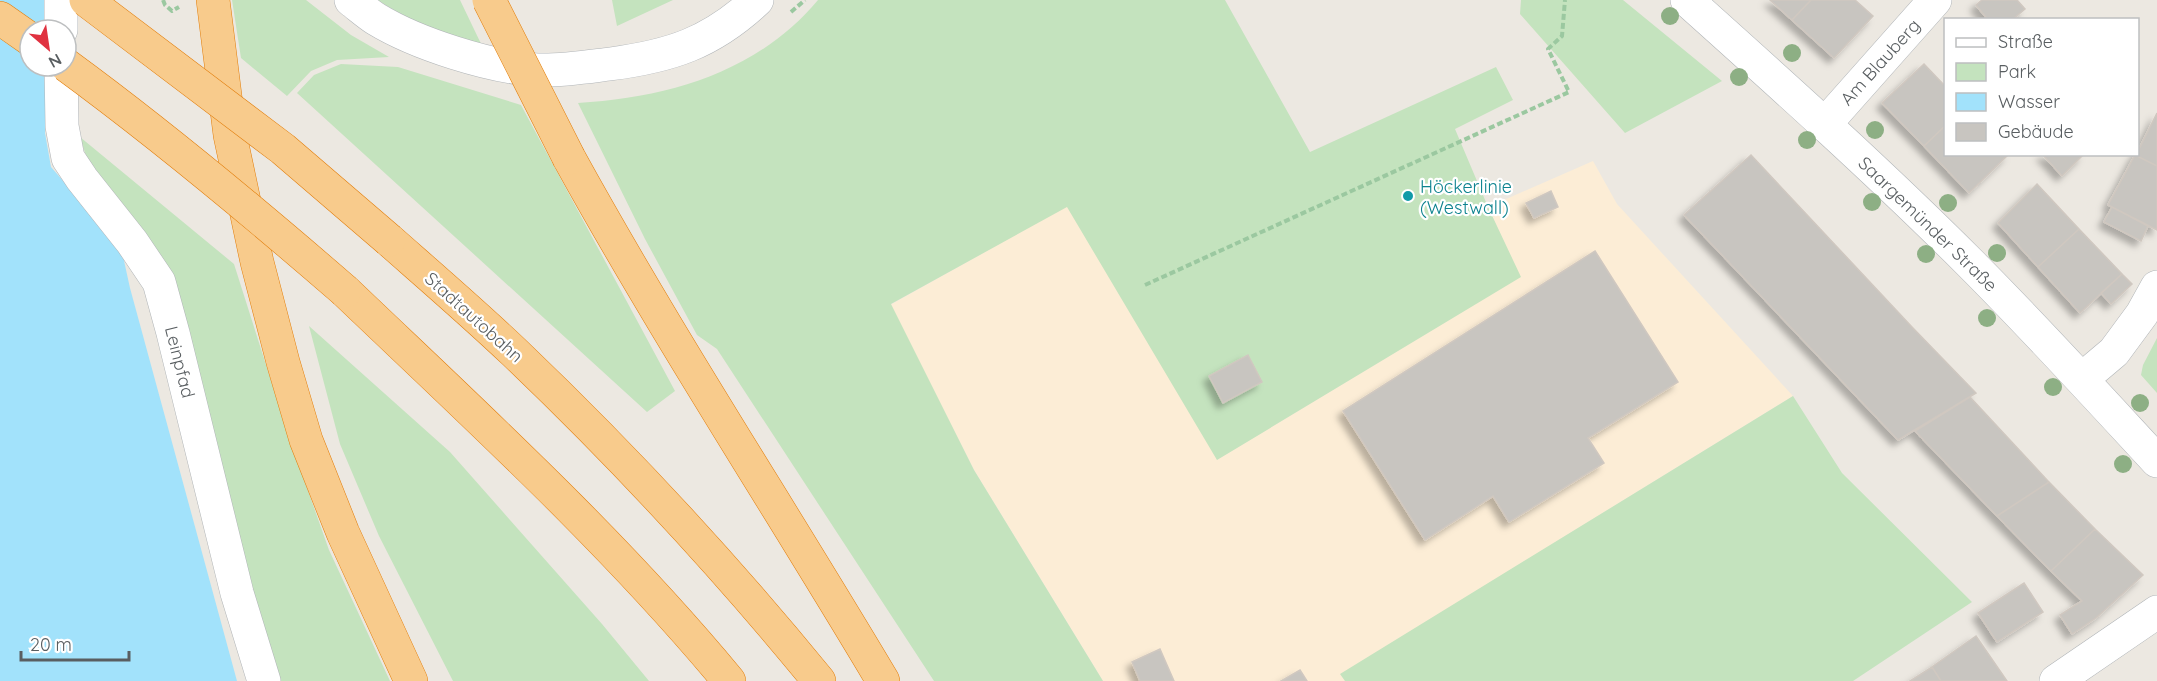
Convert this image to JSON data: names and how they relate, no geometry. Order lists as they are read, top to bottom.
{
  "streets": {
    "highway": ["Stadtautobahn"],
    "street": ["Am Blauberg", "Saargemünder Straße", "Leinpfad"]
  },
  "crossings": [
    ["Am Blauberg", "Saargemünder Straße"]
  ],
  "places": ["Höckerlinie (Westwall)"],
  "legend": [
    "Straße",
    "Park",
    "Wasser",
    "Gebäude"
  ],
  "scale_bar": "20 m",
  "north": "bottom right"
}
